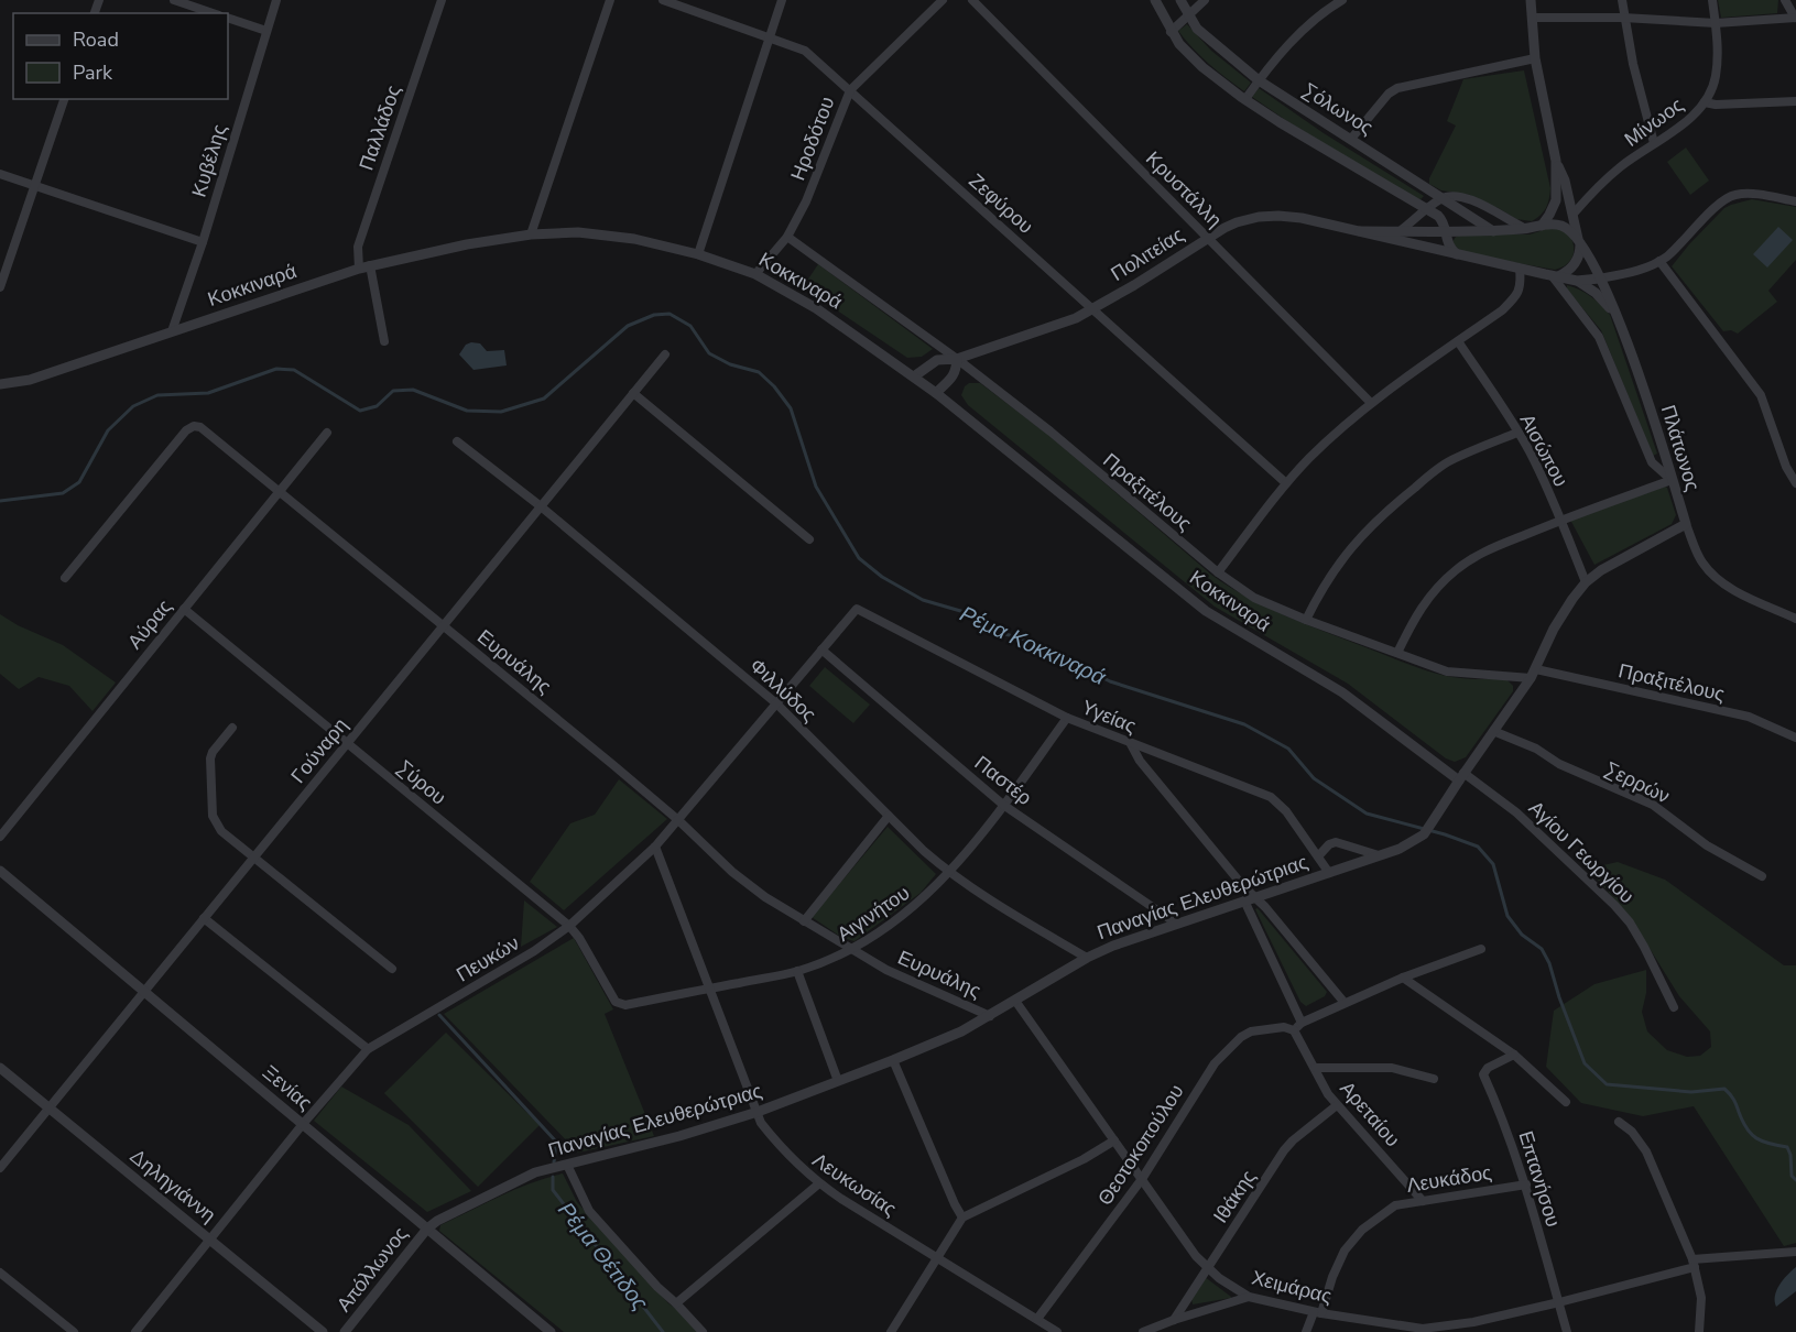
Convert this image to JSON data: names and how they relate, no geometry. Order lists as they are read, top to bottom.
{
  "streets": {
    "street": [
      "Σόλωνος",
      "Μίνωος",
      "Παλλάδος",
      "Ηροδότου",
      "Κυβέλης",
      "Κρυστάλλη",
      "Ζεφύρου",
      "Πολιτείας",
      "Κοκκιναρά",
      "Πλάτωνος",
      "Αισώπου",
      "Πραξιτέλους",
      "Αύρας",
      "Ευρυάλης",
      "Φιλλύδος",
      "Υγείας",
      "Γούναρη",
      "Παστέρ",
      "Σύρου",
      "Σερρών",
      "Αγίου Γεωργίου",
      "Παναγίας Ελευθερώτριας",
      "Αιγινήτου",
      "Πευκών",
      "Ξενίας",
      "Αρεταίου",
      "Θεοτοκοπούλου",
      "Λευκάδος",
      "Επτανήσου",
      "Λευκωσίας",
      "Δηληγιάννη",
      "Ιθάκης",
      "Απόλλωνος",
      "Χειμάρας"
    ]
  },
  "crossings": [
    ["Σόλωνος", "Πολιτείας"],
    ["Παλλάδος", "Κοκκιναρά"],
    ["Ηροδότου", "Ζεφύρου"],
    ["Ηροδότου", "Κοκκιναρά"],
    ["Ηροδότου", "Πραξιτέλους"],
    ["Κυβέλης", "Κοκκιναρά"],
    ["Κρυστάλλη", "Πολιτείας"],
    ["Ζεφύρου", "Πολιτείας"],
    ["Πολιτείας", "Κοκκιναρά"],
    ["Πολιτείας", "Πραξιτέλους"],
    ["Κοκκιναρά", "Αγίου Γεωργίου"],
    ["Κοκκιναρά", "Παναγίας Ελευθερώτριας"],
    ["Πλάτωνος", "Παναγίας Ελευθερώτριας"],
    ["Αισώπου", "Παναγίας Ελευθερώτριας"],
    ["Πραξιτέλους", "Παναγίας Ελευθερώτριας"],
    ["Αύρας", "Ευρυάλης"],
    ["Αύρας", "Σύρου"],
    ["Ευρυάλης", "Γούναρη"],
    ["Ευρυάλης", "Παναγίας Ελευθερώτριας"],
    ["Ευρυάλης", "Αιγινήτου"],
    ["Ευρυάλης", "Πευκών"],
    ["Φιλλύδος", "Γούναρη"],
    ["Φιλλύδος", "Παναγίας Ελευθερώτριας"],
    ["Φιλλύδος", "Αιγινήτου"],
    ["Φιλλύδος", "Πευκών"],
    ["Υγείας", "Παναγίας Ελευθερώτριας"],
    ["Υγείας", "Αιγινήτου"],
    ["Υγείας", "Πευκών"],
    ["Γούναρη", "Σύρου"],
    ["Γούναρη", "Ξενίας"],
    ["Γούναρη", "Δηληγιάννη"],
    ["Παστέρ", "Παναγίας Ελευθερώτριας"],
    ["Παστέρ", "Αιγινήτου"],
    ["Παστέρ", "Πευκών"],
    ["Σύρου", "Αιγινήτου"],
    ["Σύρου", "Πευκών"],
    ["Σερρών", "Παναγίας Ελευθερώτριας"],
    ["Αγίου Γεωργίου", "Παναγίας Ελευθερώτριας"],
    ["Παναγίας Ελευθερώτριας", "Ξενίας"],
    ["Παναγίας Ελευθερώτριας", "Λευκωσίας"],
    ["Παναγίας Ελευθερώτριας", "Απόλλωνος"],
    ["Παναγίας Ελευθερώτριας", "Χειμάρας"],
    ["Αιγινήτου", "Λευκωσίας"],
    ["Πευκών", "Ξενίας"],
    ["Πευκών", "Λευκωσίας"],
    ["Πευκών", "Δηληγιάννη"],
    ["Ξενίας", "Απόλλωνος"],
    ["Αρεταίου", "Θεοτοκοπούλου"],
    ["Αρεταίου", "Λευκάδος"],
    ["Αρεταίου", "Ιθάκης"],
    ["Θεοτοκοπούλου", "Λευκωσίας"],
    ["Θεοτοκοπούλου", "Χειμάρας"],
    ["Λευκάδος", "Επτανήσου"],
    ["Λευκάδος", "Χειμάρας"],
    ["Επτανήσου", "Χειμάρας"],
    ["Ιθάκης", "Χειμάρας"]
  ],
  "water": ["Ρέμα Κοκκιναρά", "Ρέμα Θέτιδος"],
  "legend": ["Road", "Park"]
}
